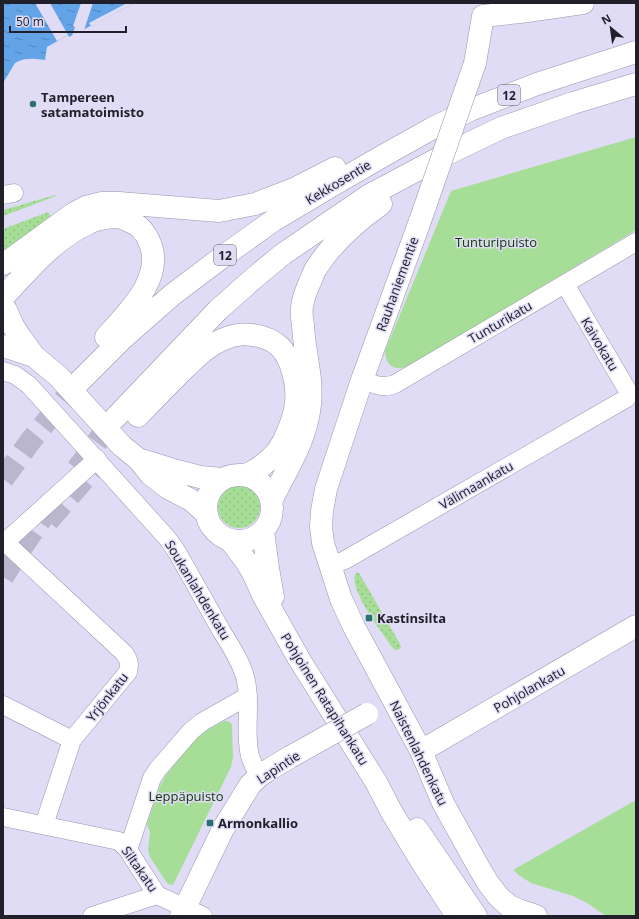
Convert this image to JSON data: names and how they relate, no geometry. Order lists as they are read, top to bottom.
{
  "streets": {
    "main road": [
      "12",
      "Kekkosentie",
      "Rauhaniementie",
      "Pohjolankatu",
      "Pohjoinen Ratapihankatu",
      "Naistenlahdenkatu",
      "Lapintie"
    ],
    "street": [
      "Tunturikatu",
      "Kaivokatu",
      "Välimaankatu",
      "Soukanlahdenkatu",
      "Yrjönkatu",
      "Siltakatu"
    ]
  },
  "crossings": [
    ["12", "Pohjoinen Ratapihankatu"],
    ["Rauhaniementie", "Tunturikatu"],
    ["Rauhaniementie", "Välimaankatu"],
    ["Rauhaniementie", "Naistenlahdenkatu"],
    ["Tunturikatu", "Kaivokatu"],
    ["Kaivokatu", "Välimaankatu"],
    ["Välimaankatu", "Naistenlahdenkatu"],
    ["Soukanlahdenkatu", "Lapintie"],
    ["Pohjolankatu", "Naistenlahdenkatu"],
    ["Yrjönkatu", "Siltakatu"],
    ["Naistenlahdenkatu", "Lapintie"],
    ["Lapintie", "Siltakatu"]
  ],
  "parks": ["Tunturipuisto", "Leppäpuisto"],
  "places": {
    "other": ["Tampereen satamatoimisto"],
    "transit": ["Kastinsilta", "Armonkallio"]
  },
  "scale_bar": "50 m",
  "north": "top left"
}
